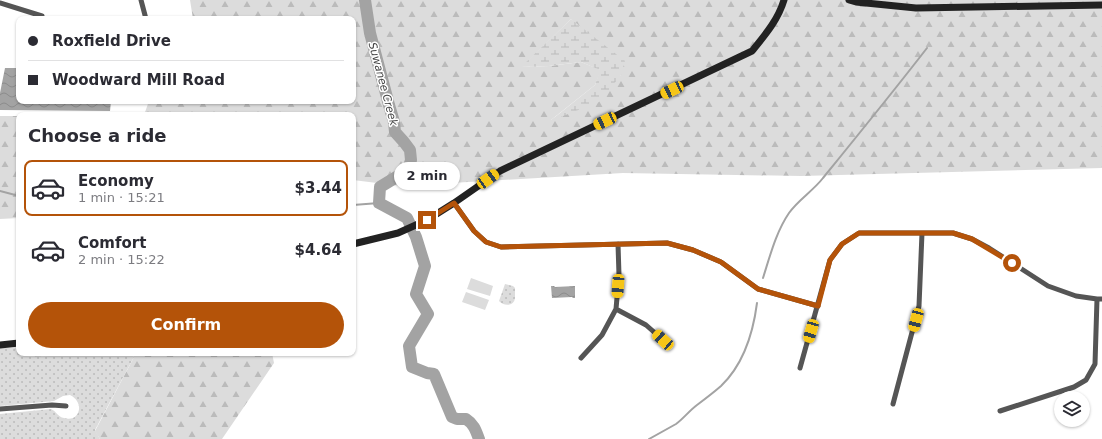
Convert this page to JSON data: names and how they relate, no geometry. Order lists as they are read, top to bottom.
{
  "water": ["Suwanee Creek"],
  "page": {
    "banner": ["Roxfield Drive", "Woodward Mill Road"],
    "heading": "Choose a ride",
    "list": [
      {
        "name": "Economy",
        "note": "1 min · 15:21",
        "value": "$3.44"
      },
      {
        "name": "Comfort",
        "note": "2 min · 15:22",
        "value": "$4.64"
      }
    ],
    "bubble": "2 min",
    "buttons": "Confirm"
  }
}
